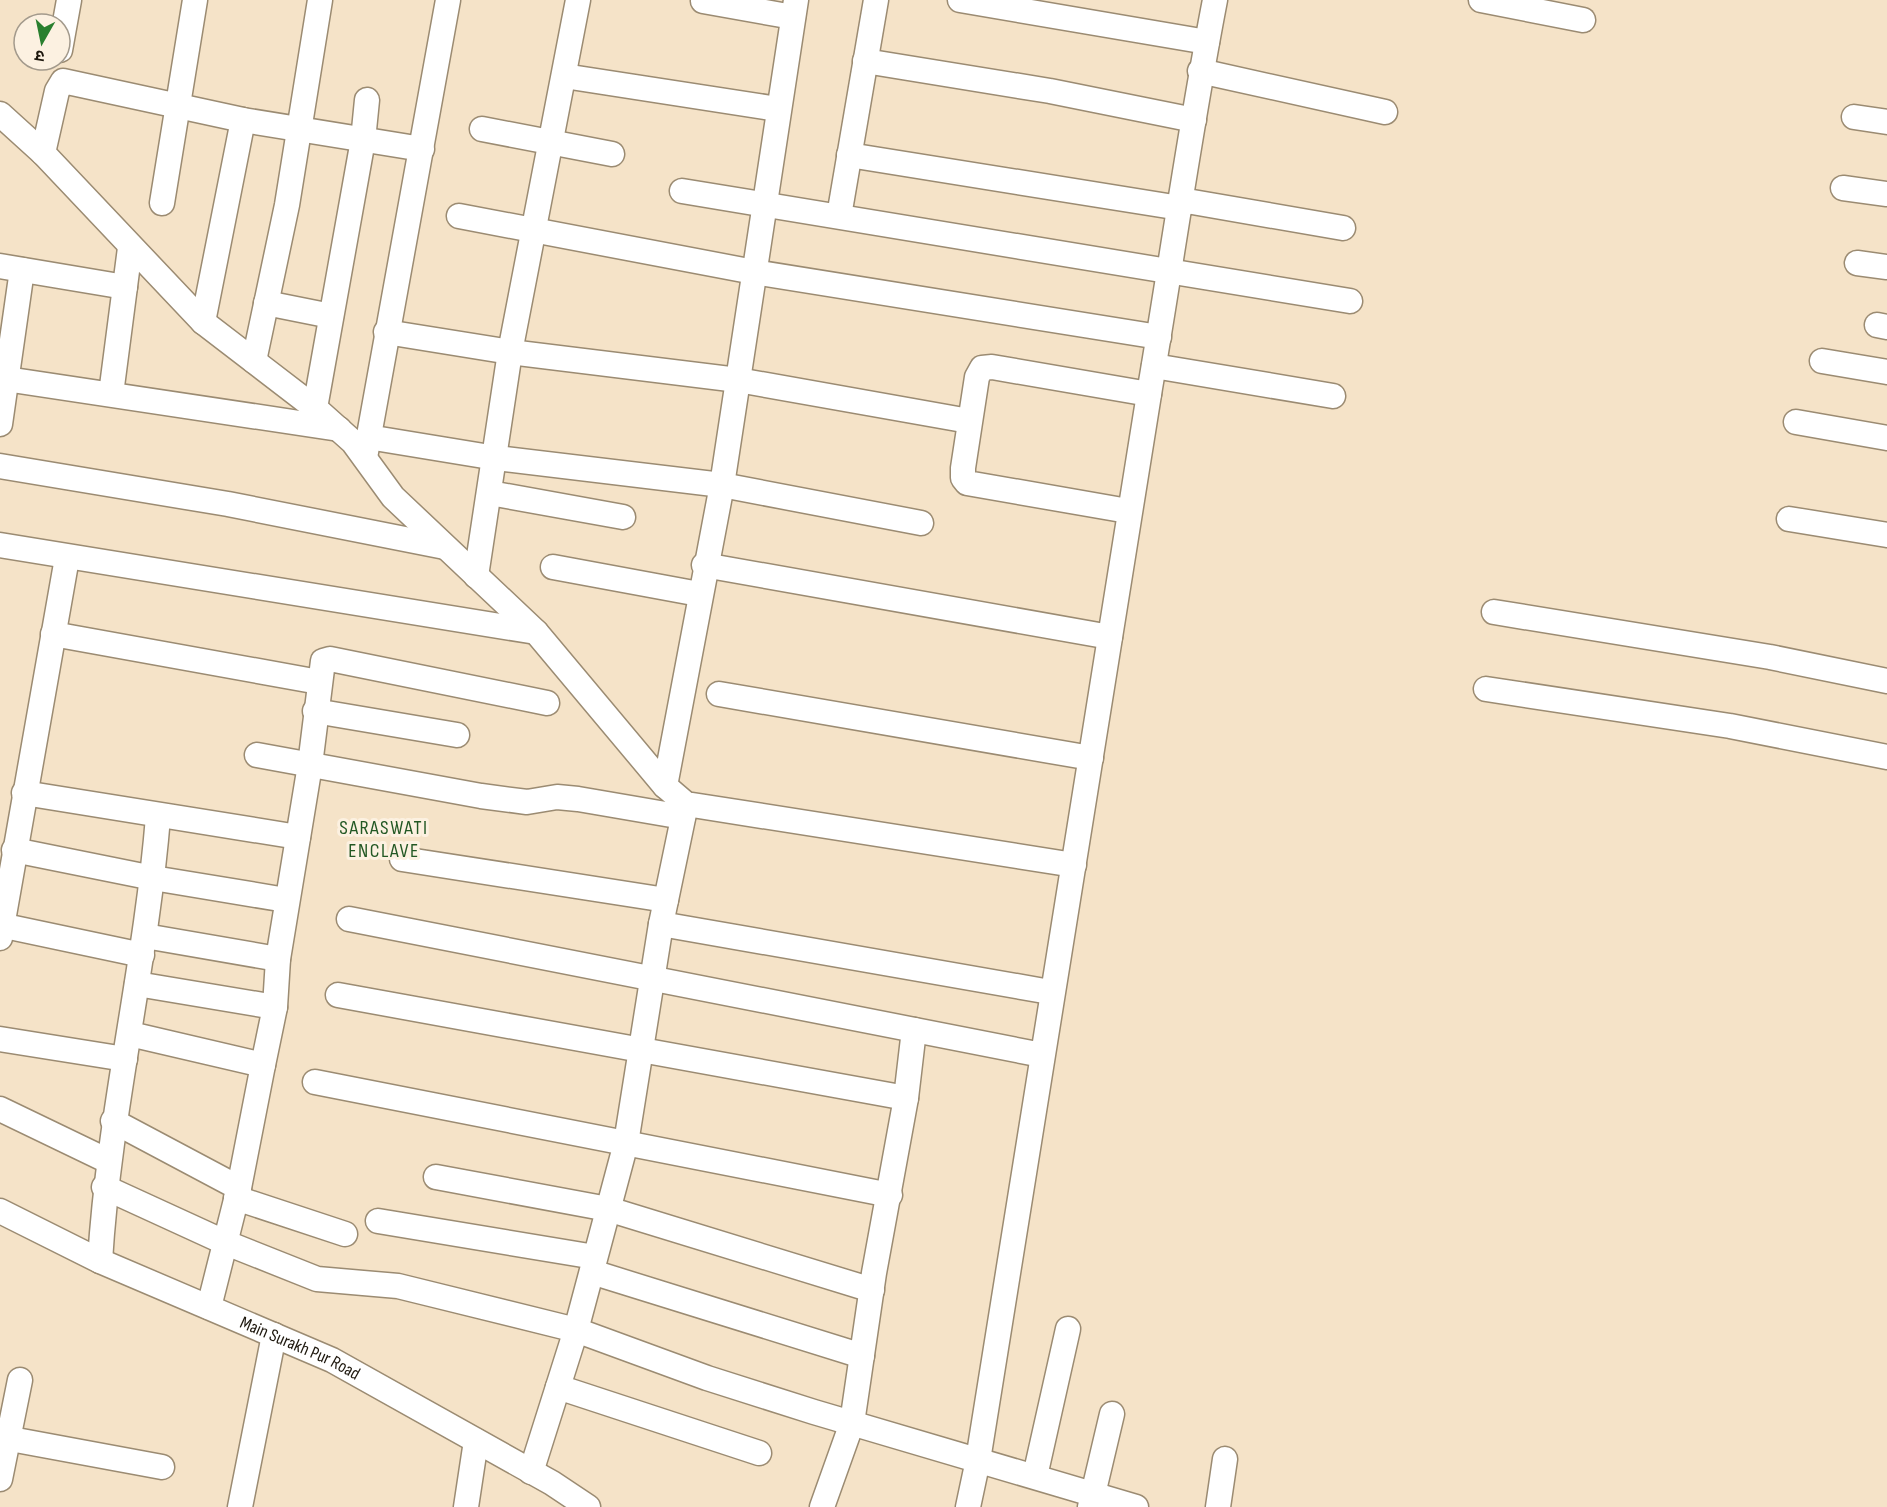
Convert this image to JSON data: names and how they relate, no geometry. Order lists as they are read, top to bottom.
{
  "streets": {
    "street": ["Main Surakh Pur Road"]
  },
  "districts": ["SARASWATI ENCLAVE"],
  "north": "bottom"
}
